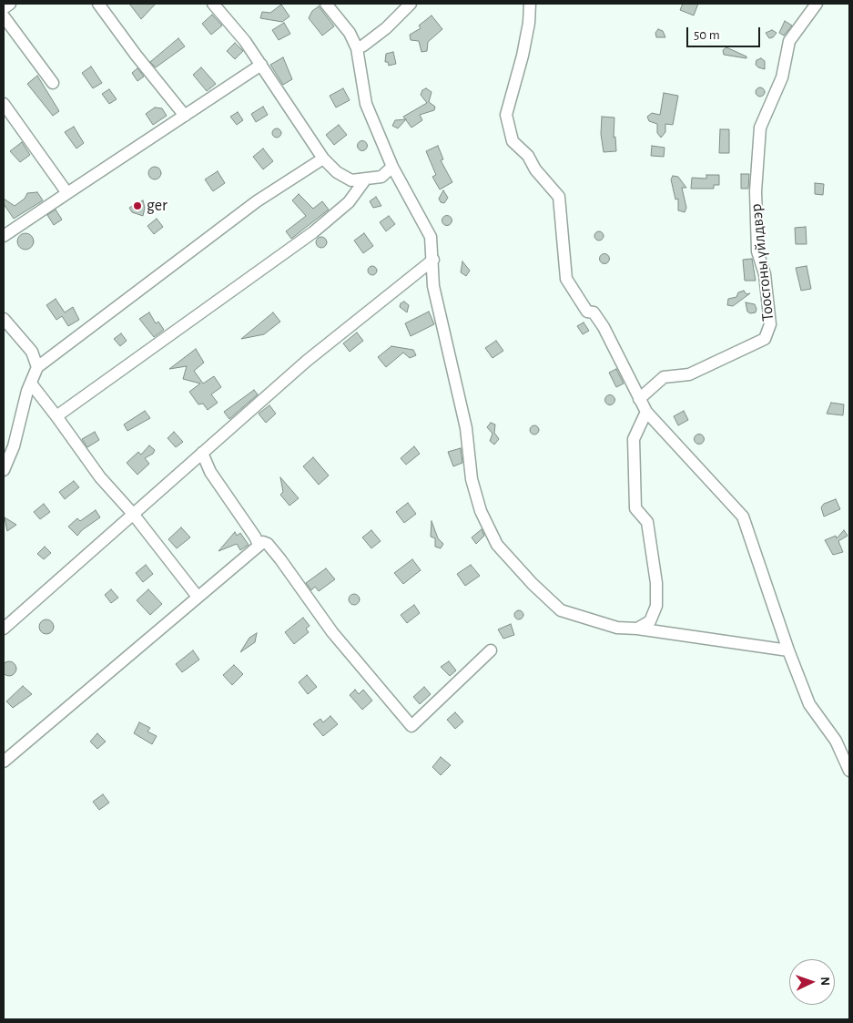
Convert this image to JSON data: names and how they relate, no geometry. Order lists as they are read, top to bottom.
{
  "streets": {
    "street": ["Тоосгоны үйлдвэр"]
  },
  "places": ["ger"],
  "scale_bar": "50 m",
  "north": "right"
}
